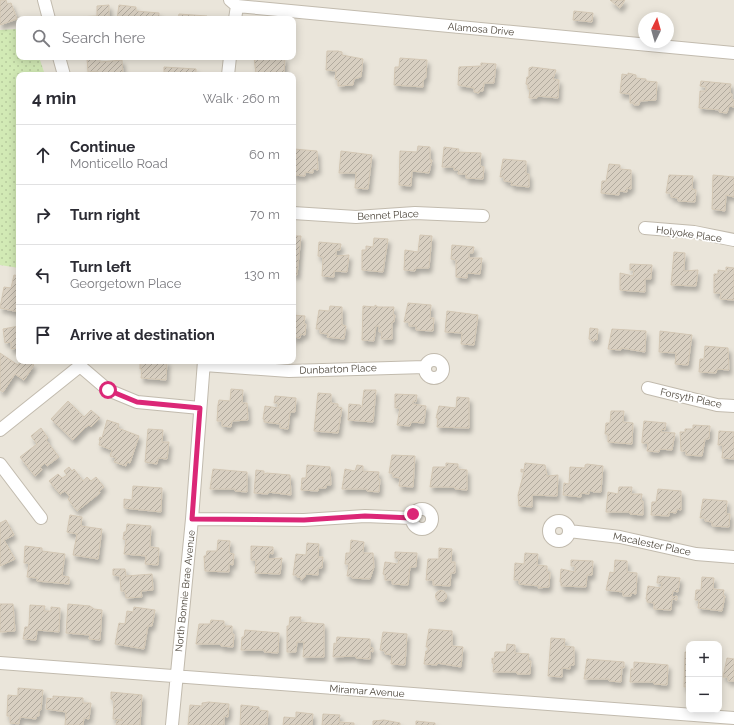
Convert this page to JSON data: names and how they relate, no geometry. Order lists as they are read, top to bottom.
{
  "streets": {
    "street": [
      "Alamosa Drive",
      "Bennet Place",
      "Holyoke Place",
      "Dunbarton Place",
      "Forsyth Place",
      "Macalester Place",
      "North Bonnie Brae Avenue",
      "Miramar Avenue"
    ]
  },
  "crossings": [
    ["North Bonnie Brae Avenue", "Miramar Avenue"]
  ],
  "north": "top",
  "page": {
    "search": "Search here",
    "heading": ["4 min", "Walk · 260 m"],
    "list": [
      ["Continue", "Monticello Road", "60 m"],
      ["Turn right", "70 m"],
      ["Turn left", "Georgetown Place", "130 m"],
      "Arrive at destination"
    ],
    "map_buttons": ["+", "−"]
  }
}
